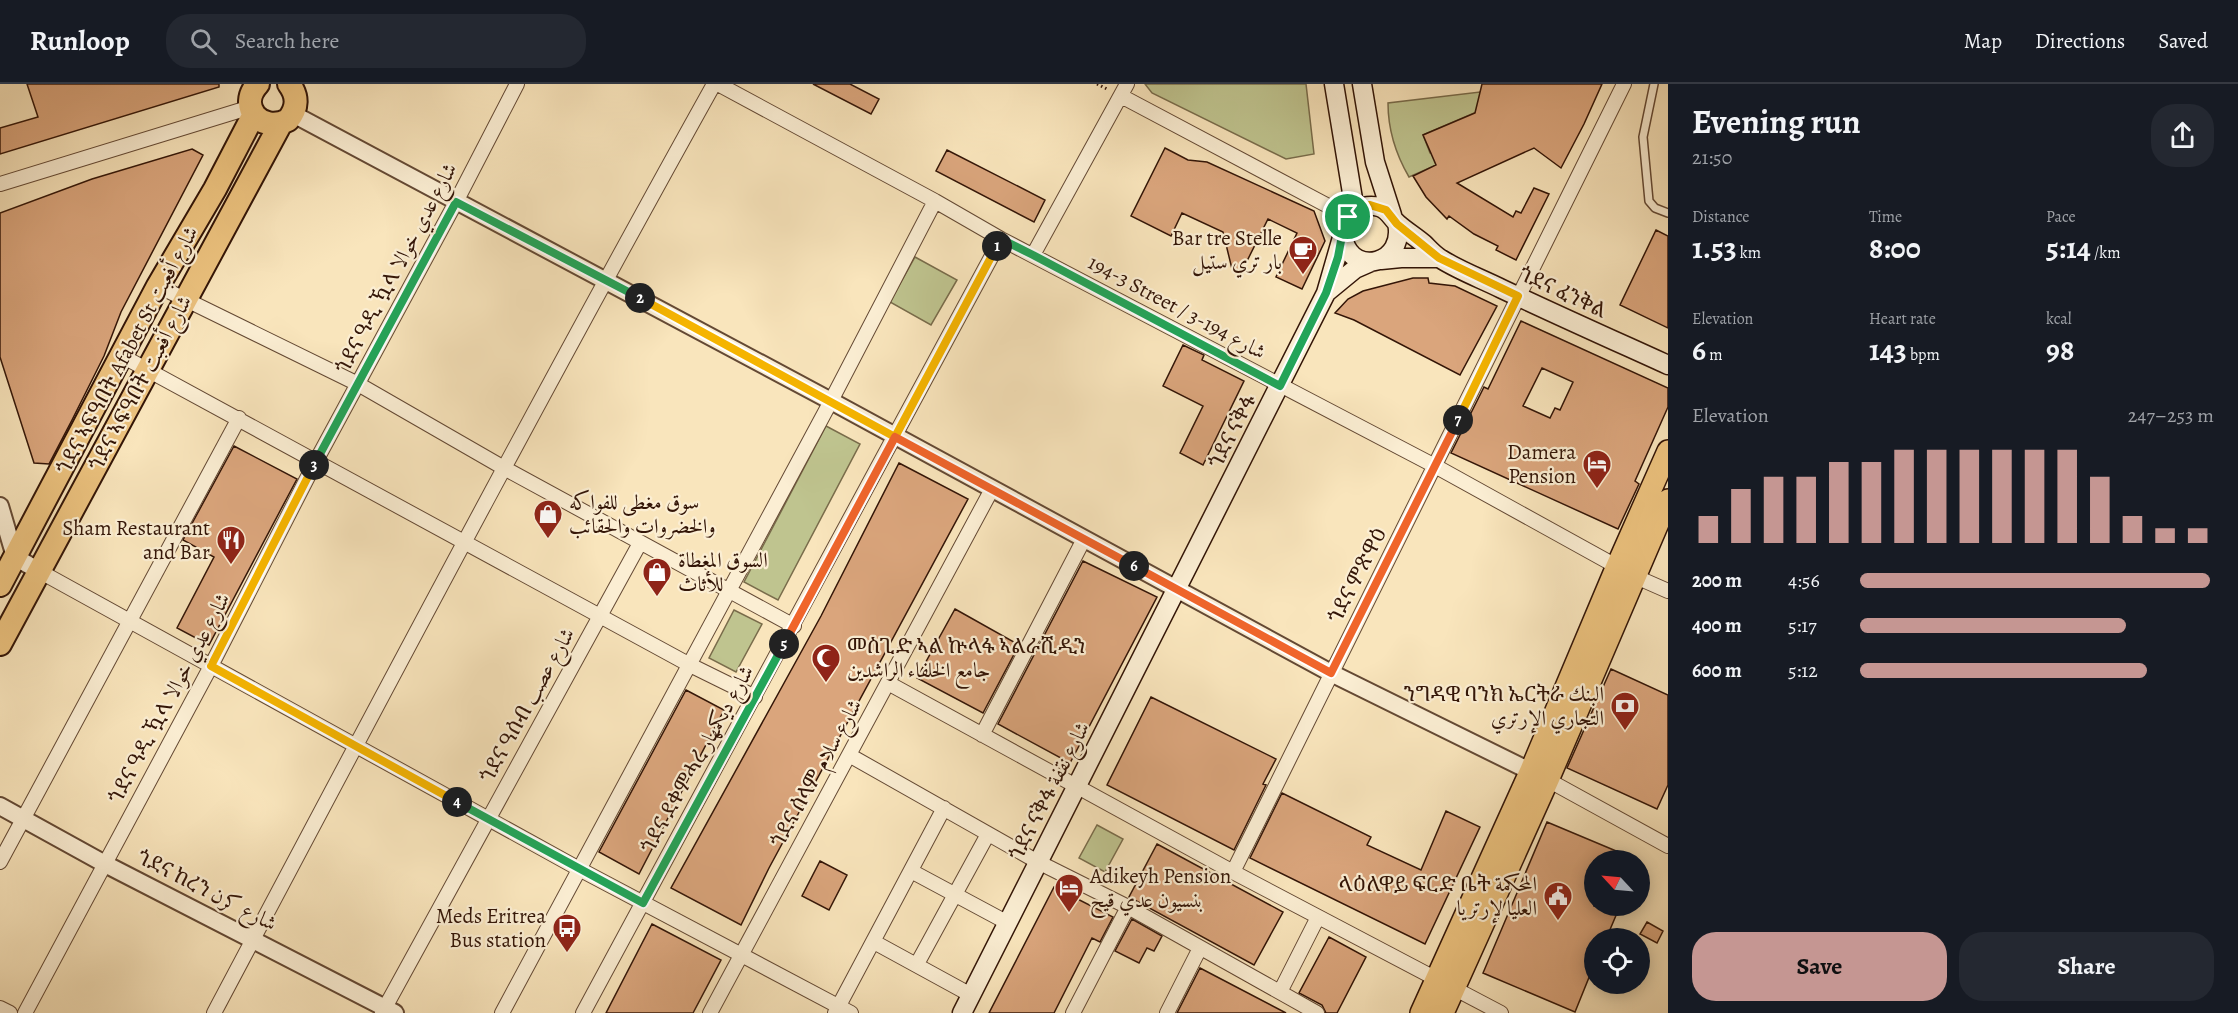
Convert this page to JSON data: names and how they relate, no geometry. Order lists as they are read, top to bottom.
{
  "streets": {
    "highway": ["ጎደና ኣፍዓበት Afabet St شارع أفعبت", "ጎደና ኣፍዓበት شارع أفعبت"],
    "main road": ["ጎደና ፈንቅል", "ጎደና ናቅፋ", "ጎደና ናቅፋ شارع نقفة"],
    "street": [
      "ጎደና ዓዲ ዃላ شارع عدي خوالا",
      "194-3 Street / شارع 194-3",
      "ጎደና ምጽዋዕ",
      "ጎደና ዓሰብ شارع عصب",
      "ጎደና ደቀምሓረ شارع ديكمهار",
      "ጎደና ሰላም شارع سلام",
      "ጎደና ከረን شارع كرن"
    ]
  },
  "crossings": [
    ["ጎደና ዓዲ ዃላ شارع عدي خوالا", "ጎደና ከረን شارع كرن"],
    ["ጎደና ፈንቅል", "ጎደና ናቅፋ"],
    ["ጎደና ፈንቅል", "ጎደና ምጽዋዕ"],
    ["194-3 Street / شارع 194-3", "ጎደና ናቅፋ"],
    ["194-3 Street / شارع 194-3", "ጎደና ምጽዋዕ"],
    ["194-3 Street / شارع 194-3", "ጎደና ደቀምሓረ شارع ديكمهار"],
    ["ጎደና ናቅፋ", "ጎደና ናቅፋ شارع نقفة"],
    ["ጎደና ዓሰብ شارع عصب", "ጎደና ከረን شارع كرن"]
  ],
  "places": {
    "cafe": ["Bar tre Stelle بار تري ستيل"],
    "hotel": ["Damera Pension", "Adikeyh Pension بنسيون عدي قيح"],
    "shop": ["سوق مغطى للفواكه والخضروات والحقائب", "السوق المغطاة للأثاث"],
    "restaurant": ["Sham Restaurant and Bar"],
    "mosque": ["መስጊድ ኣል ኵላፋ ኣልራሺዲን جامع الخلفاء الراشدين"],
    "bank": ["ንግዳዊ ባንክ ኤርትራ البنك التجاري الإرتري"],
    "public building": ["ላዕለዋይ ፍርድ ቤት المحكمة العليا لإرتريا"],
    "bus stop": ["Meds Eritrea Bus station"]
  },
  "north": "top left",
  "page": {
    "header": "Runloop",
    "search": "Search here",
    "nav": ["Map", "Directions", "Saved"],
    "heading": ["Evening run", "21:50"],
    "stats": [
      ["Distance", "1.53 km"],
      ["Time", "8:00"],
      ["Pace", "5:14 /km"],
      ["Elevation", "6 m"],
      ["Heart rate", "143 bpm"],
      ["kcal", "98"]
    ],
    "pins": [
      "1",
      "2",
      "7",
      "3",
      "6",
      "5",
      "4"
    ],
    "chart": ["Elevation", "247–253 m"],
    "list": [
      {
        "name": "200 m",
        "note": "4:56"
      },
      {
        "name": "400 m",
        "note": "5:17"
      },
      {
        "name": "600 m",
        "note": "5:12"
      }
    ],
    "buttons": ["Save", "Share"]
  }
}
